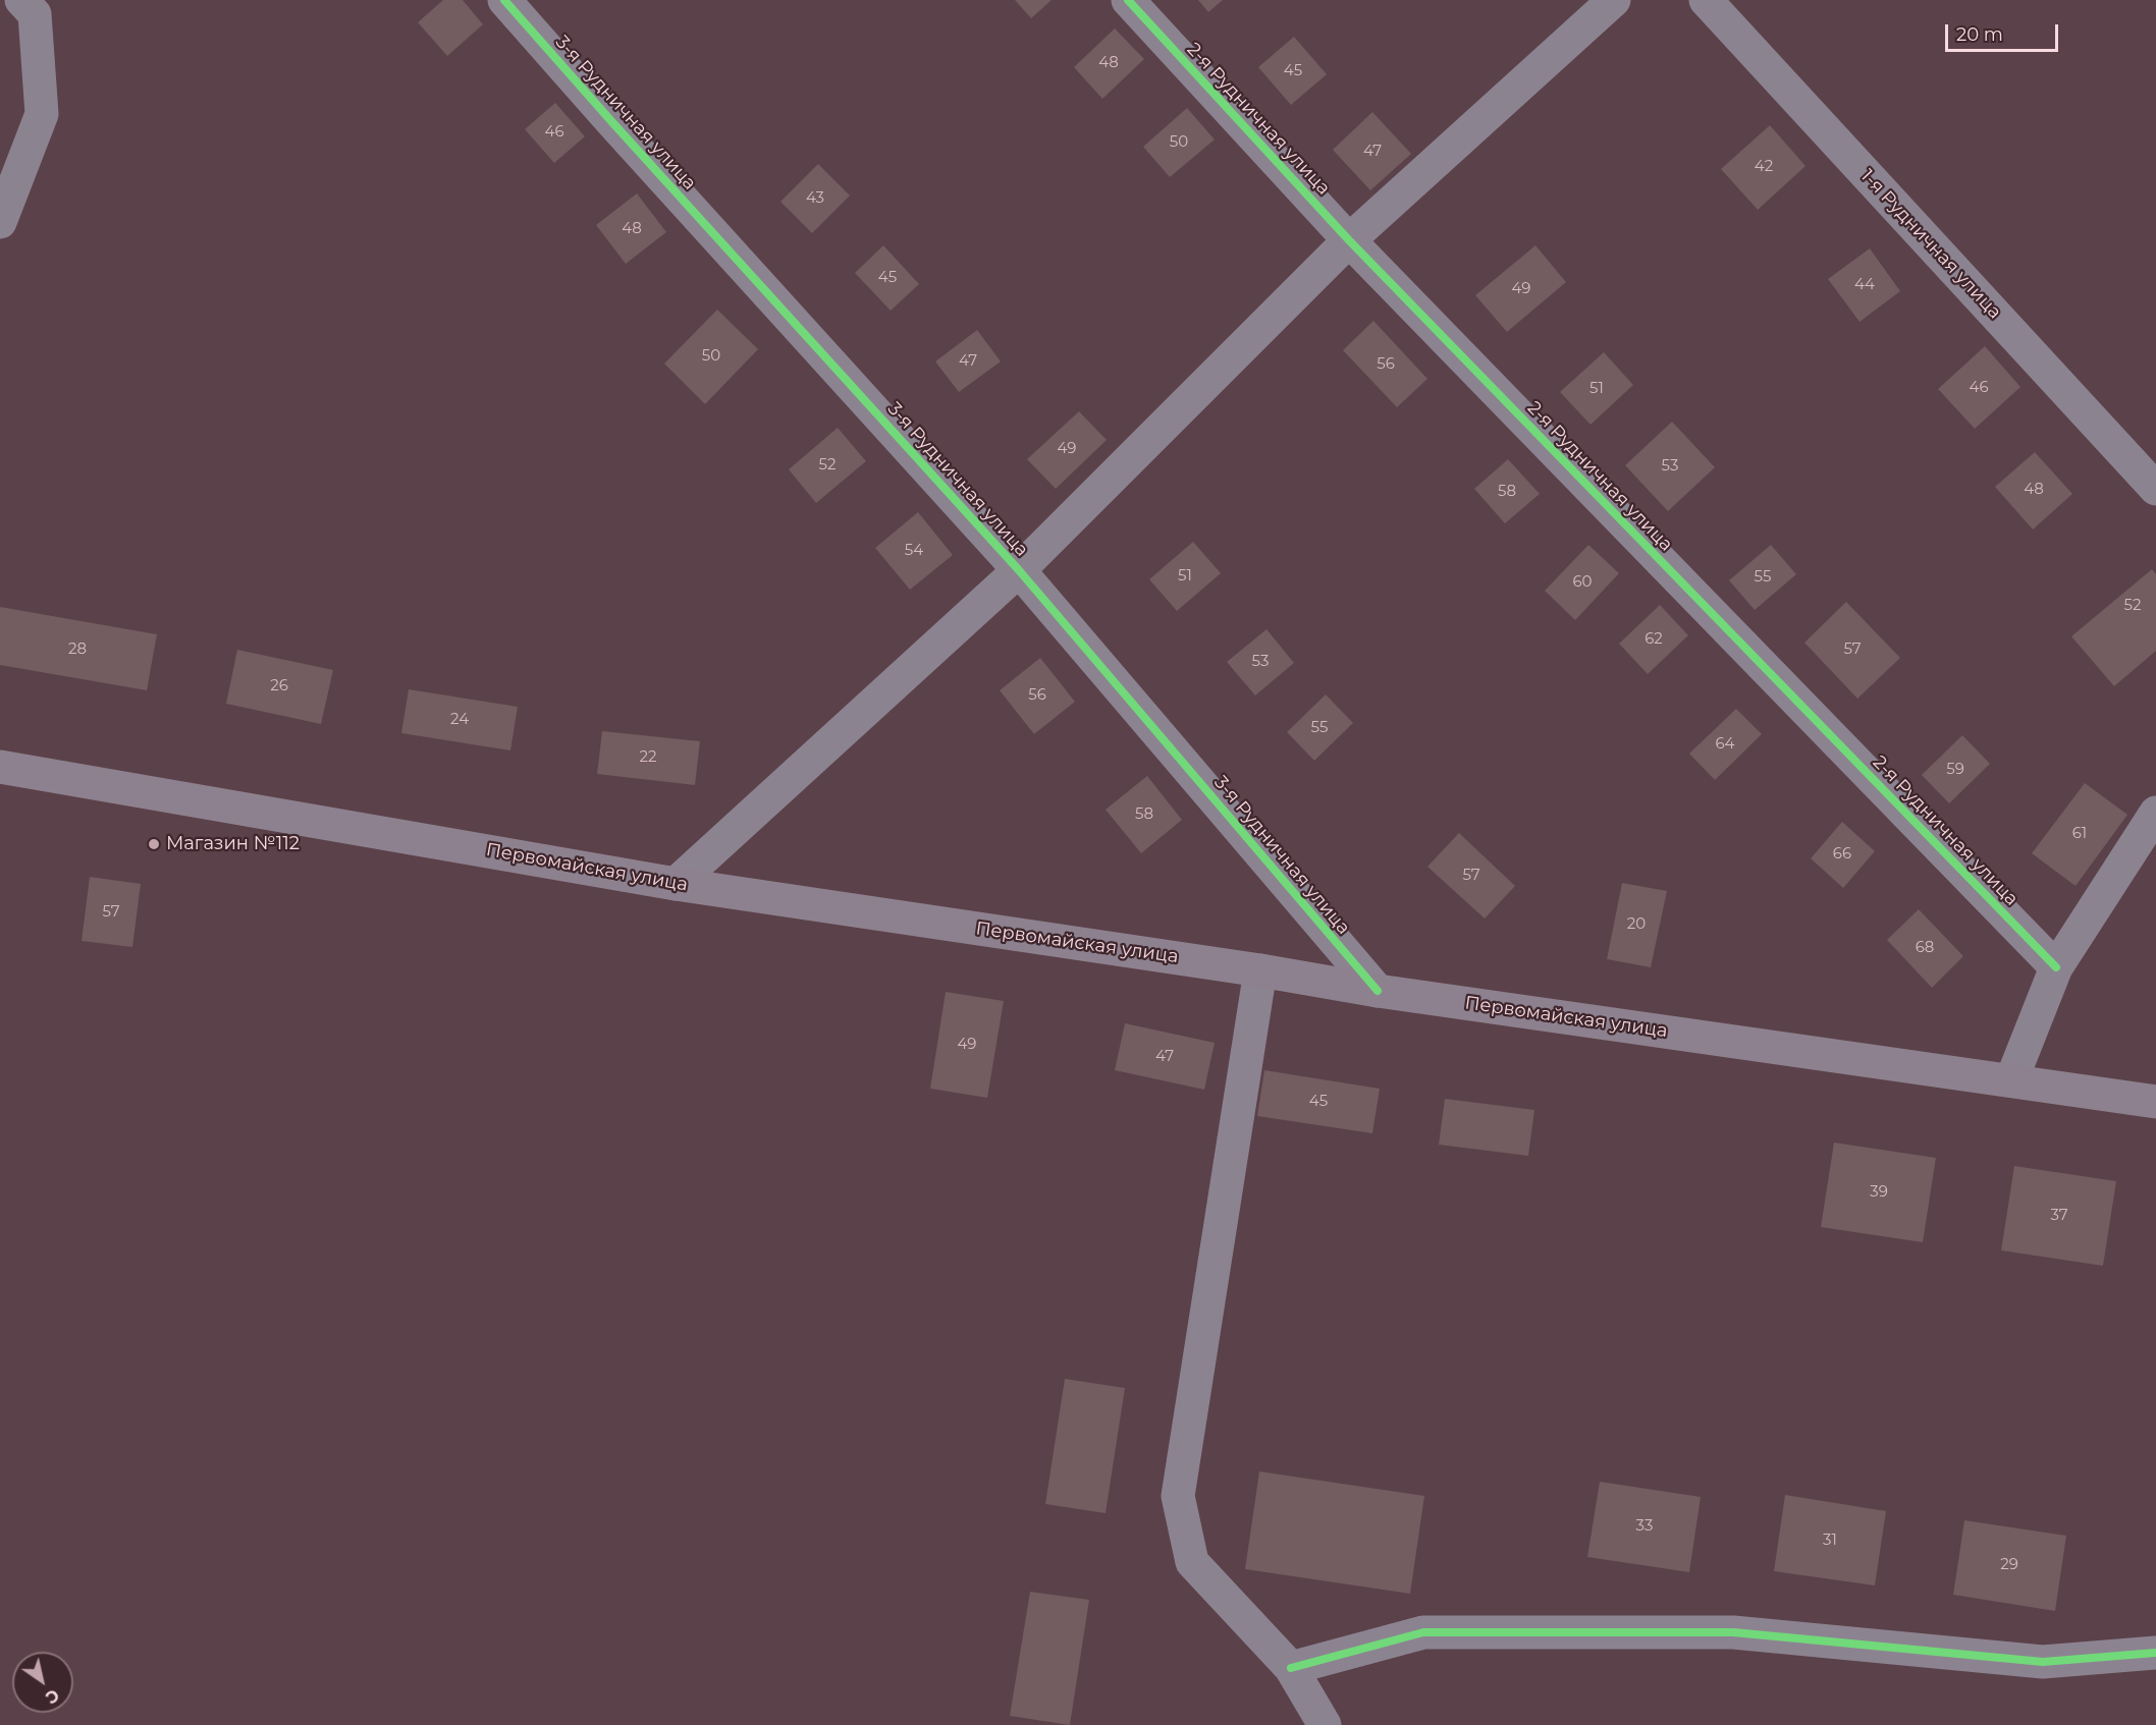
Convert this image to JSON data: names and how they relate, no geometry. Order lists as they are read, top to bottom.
{
  "streets": {
    "main road": ["Первомайская улица"],
    "street": ["3-я Рудничная улица", "2-я Рудничная улица", "1-я Рудничная улица"]
  },
  "crossings": [
    ["3-я Рудничная улица", "Первомайская улица"]
  ],
  "places": ["Магазин №112"],
  "house_numbers": [
    "48",
    "45",
    "46",
    "50",
    "47",
    "42",
    "43",
    "48",
    "45",
    "44",
    "49",
    "50",
    "47",
    "56",
    "46",
    "51",
    "49",
    "52",
    "53",
    "48",
    "58",
    "54",
    "51",
    "55",
    "60",
    "52",
    "62",
    "28",
    "57",
    "53",
    "26",
    "56",
    "24",
    "55",
    "64",
    "22",
    "59",
    "58",
    "61",
    "66",
    "57",
    "57",
    "20",
    "68",
    "49",
    "47",
    "45",
    "39",
    "37",
    "33",
    "31",
    "29"
  ],
  "scale_bar": "20 m",
  "north": "bottom right"
}
